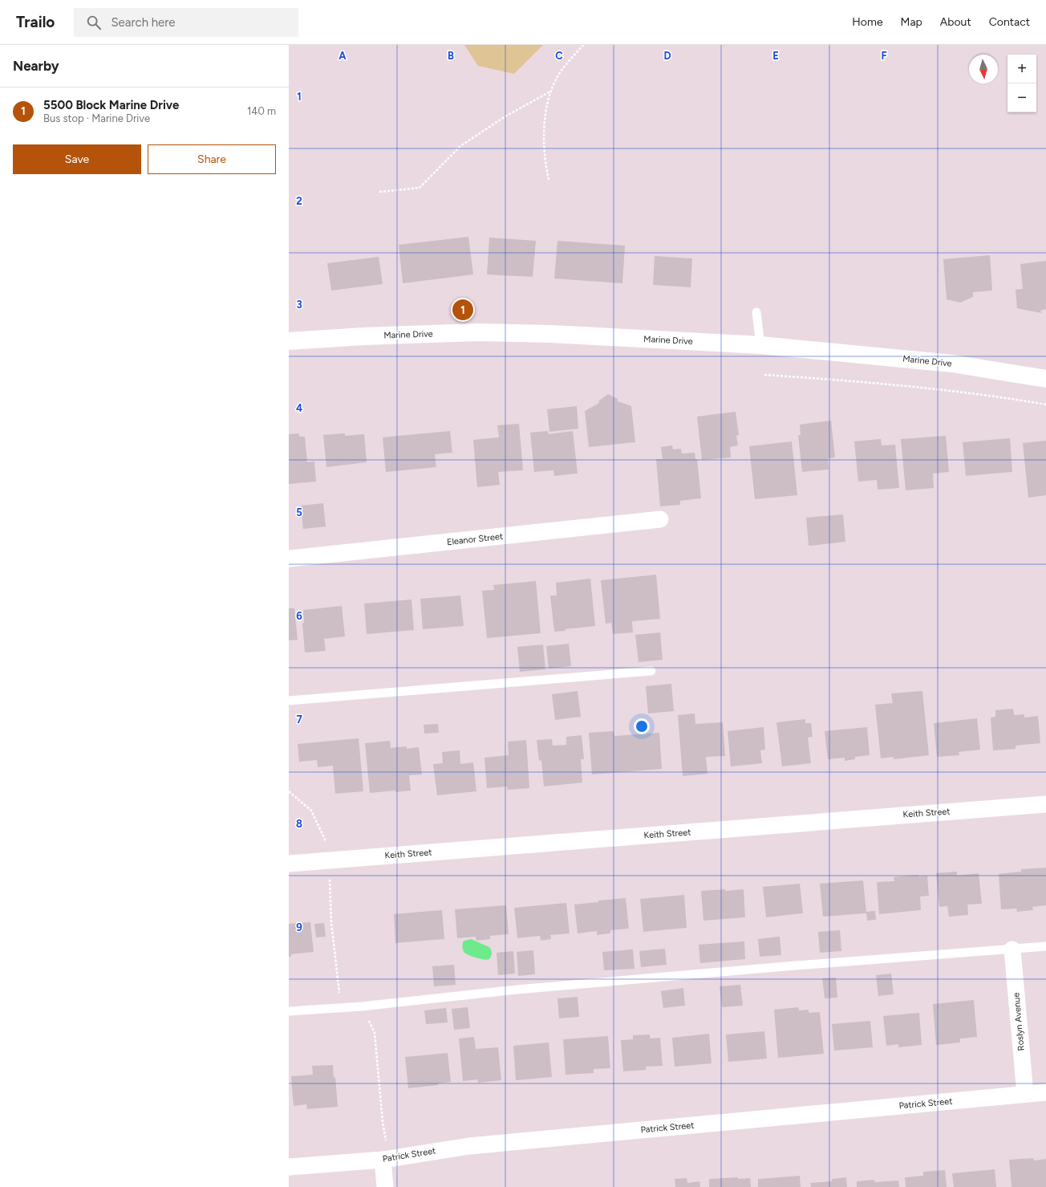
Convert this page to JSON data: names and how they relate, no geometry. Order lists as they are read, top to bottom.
{
  "streets": {
    "street": [
      "Marine Drive",
      "Eleanor Street",
      "Keith Street",
      "Roslyn Avenue",
      "Patrick Street"
    ]
  },
  "crossings": [
    ["Roslyn Avenue", "Patrick Street"]
  ],
  "north": "bottom",
  "page": {
    "header": "Trailo",
    "search": "Search here",
    "nav": [
      "Home",
      "Map",
      "About",
      "Contact"
    ],
    "heading": "Nearby",
    "map_buttons": ["+", "−"],
    "list": [
      {
        "mark": "1",
        "name": "5500 Block Marine Drive",
        "note": "Bus stop · Marine Drive",
        "value": "140 m"
      }
    ],
    "buttons": ["Save", "Share"],
    "pins": "1"
  },
  "grid": {
    "columns": [
      "A",
      "B",
      "C",
      "D",
      "E",
      "F"
    ],
    "rows": [
      "1",
      "2",
      "3",
      "4",
      "5",
      "6",
      "7",
      "8",
      "9"
    ]
  }
}
